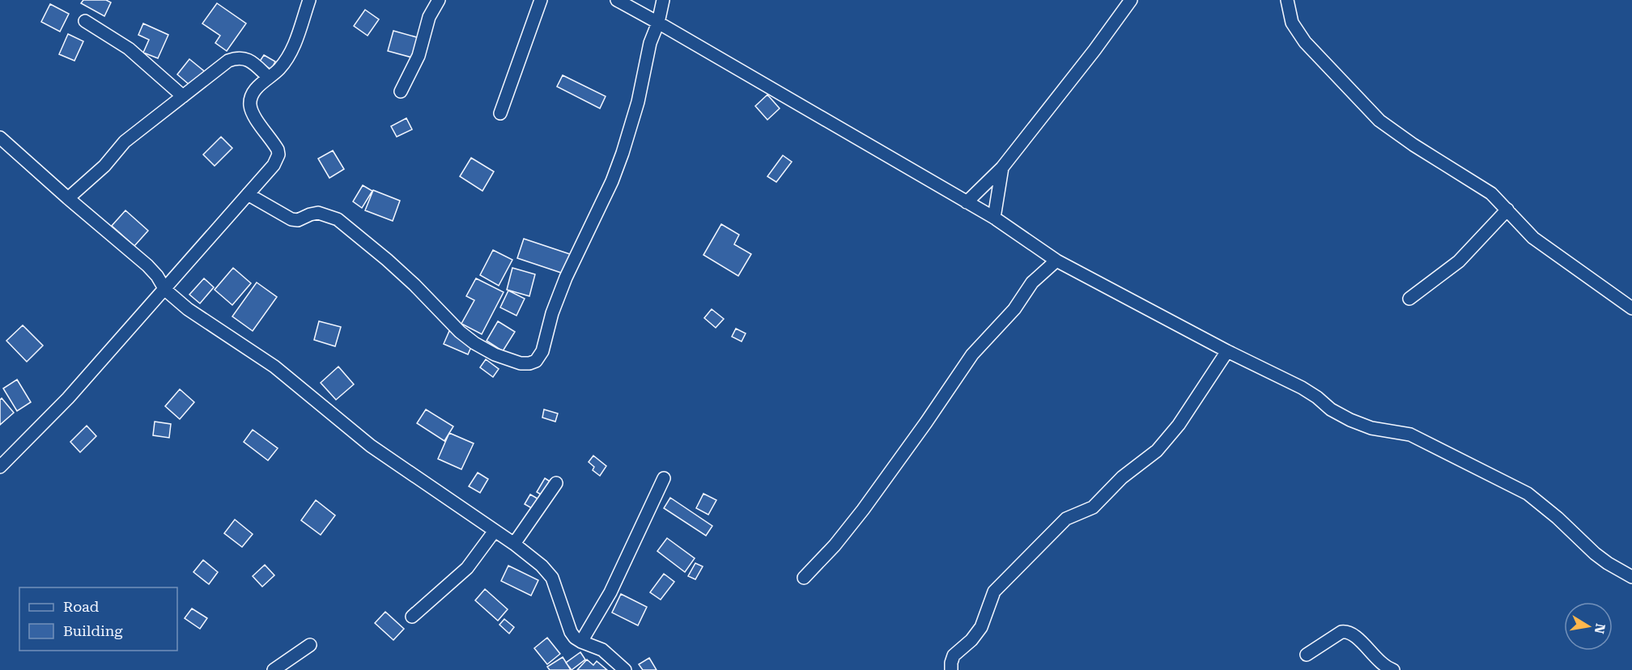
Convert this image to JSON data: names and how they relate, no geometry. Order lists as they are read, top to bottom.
{
  "legend": ["Road", "Building"],
  "north": "right"
}
